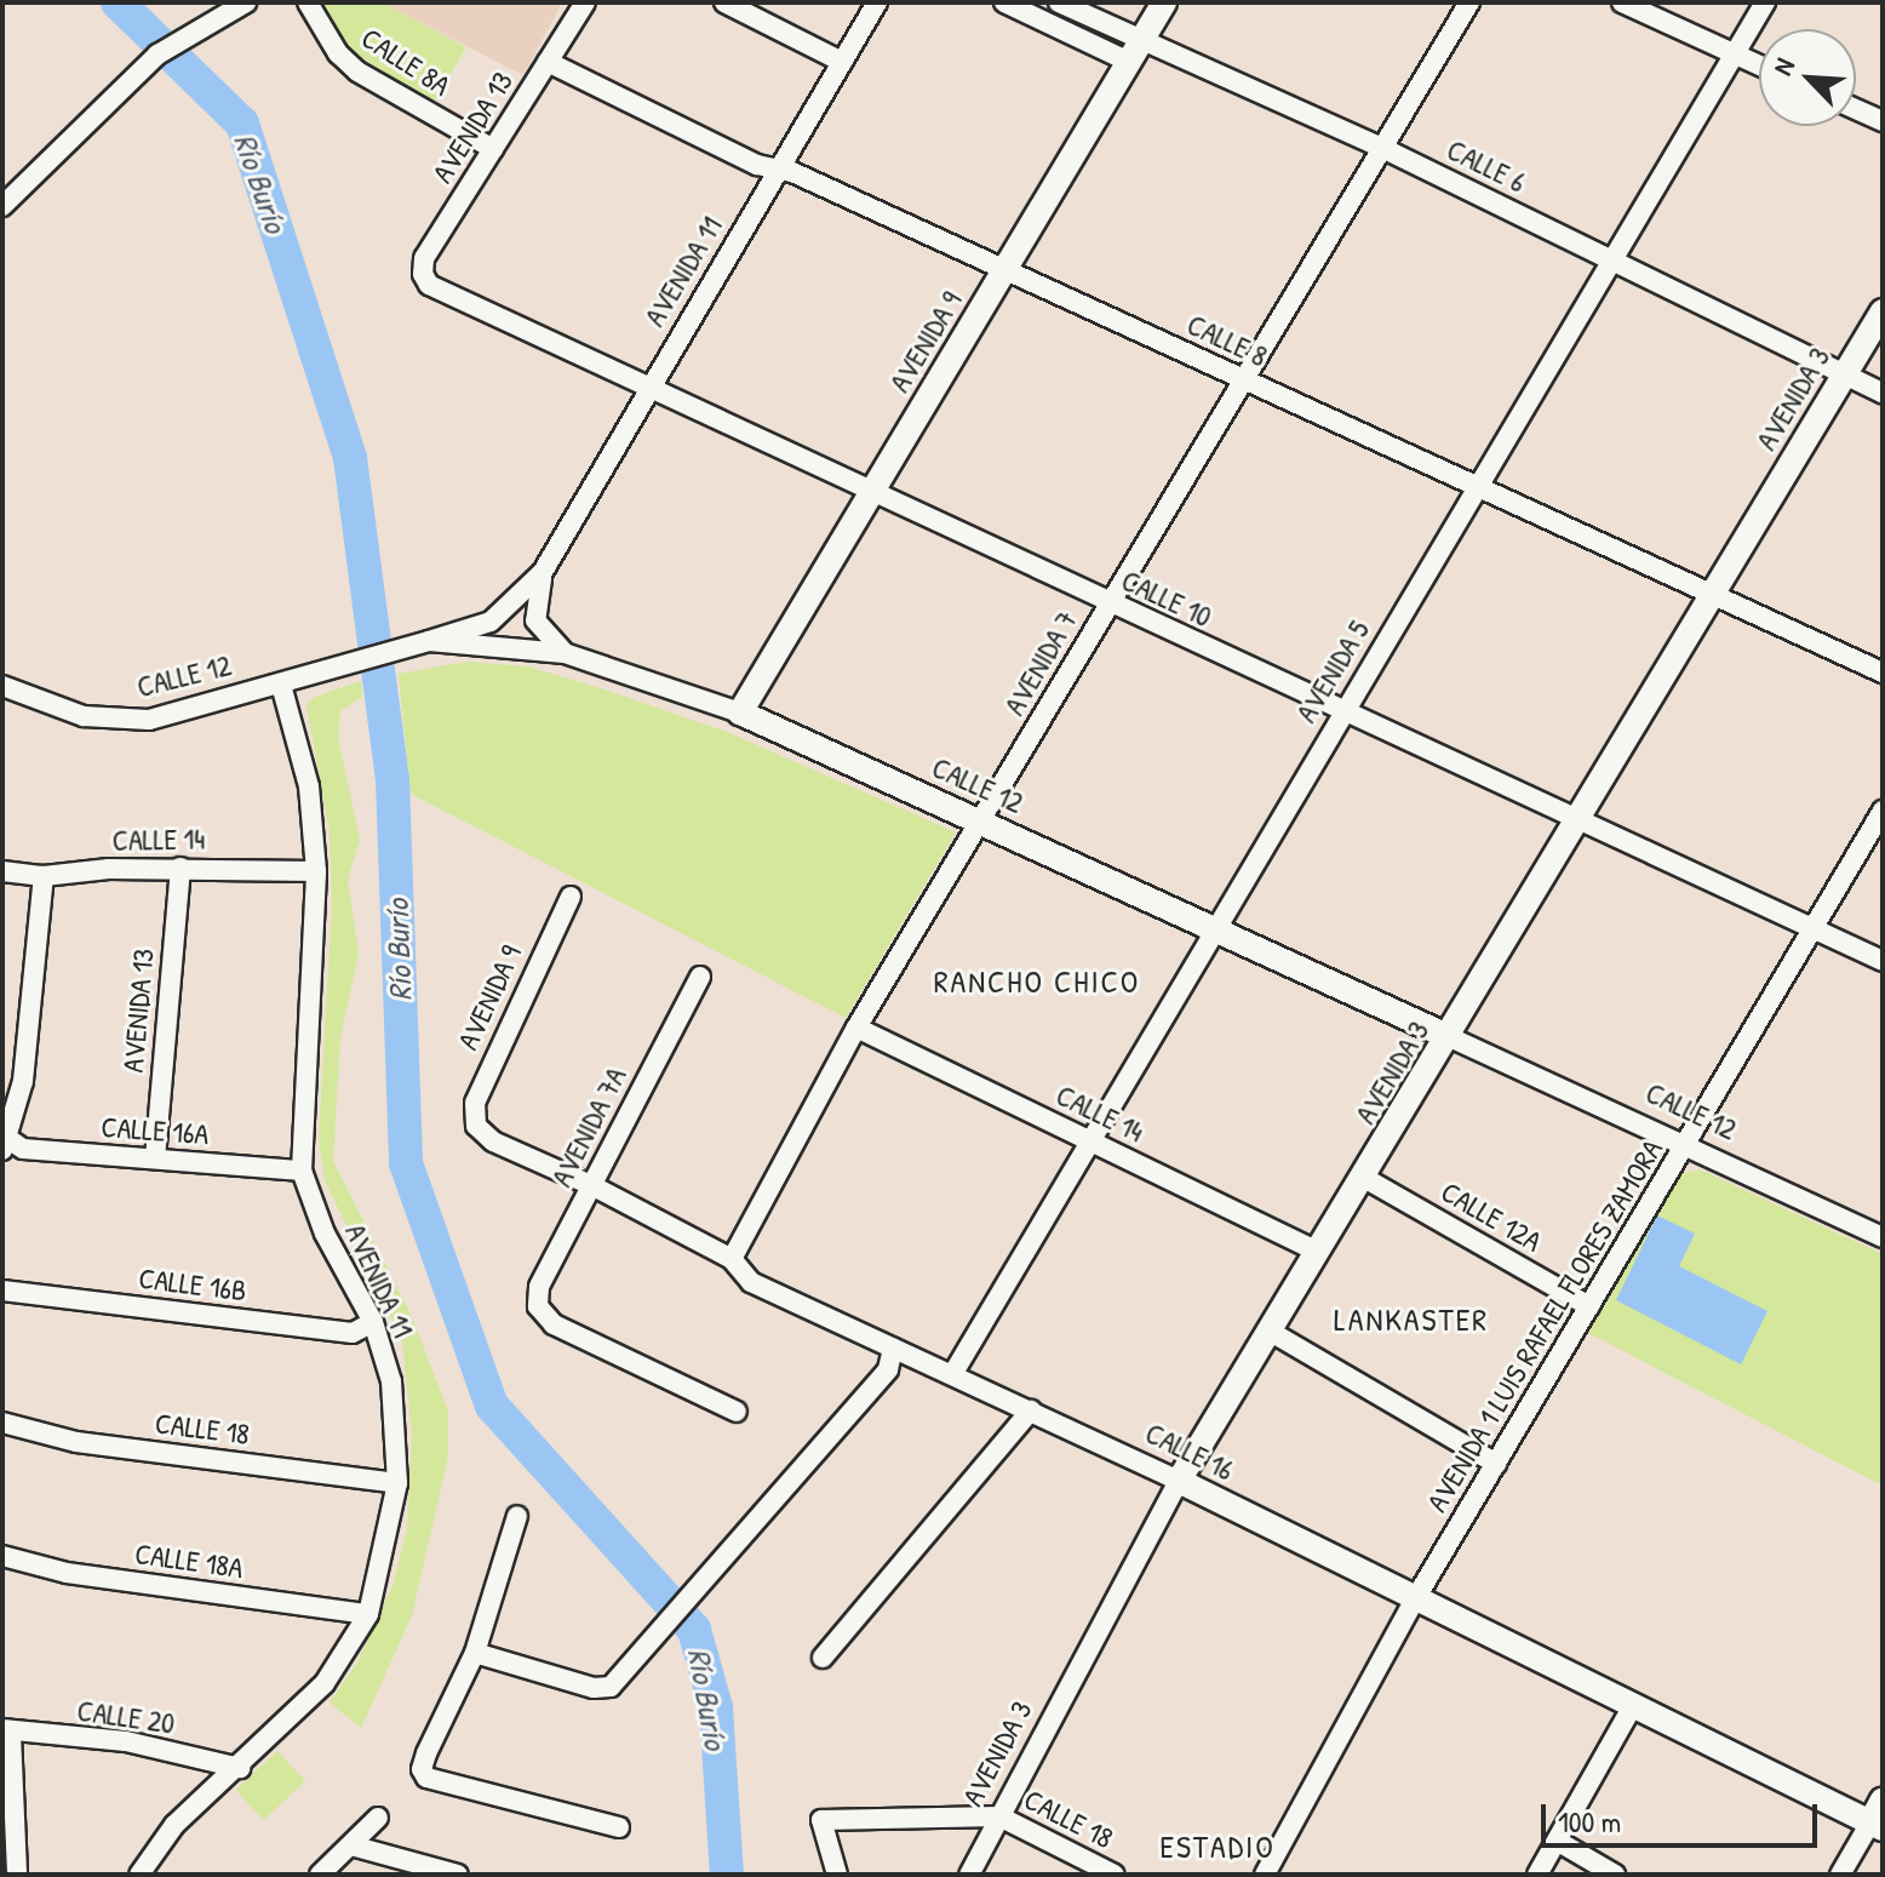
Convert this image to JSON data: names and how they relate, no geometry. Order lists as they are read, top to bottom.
{
  "streets": {
    "street": [
      "CALLE 8A",
      "AVENIDA 13",
      "CALLE 6",
      "AVENIDA 11",
      "CALLE 8",
      "AVENIDA 9",
      "AVENIDA 3",
      "CALLE 10",
      "AVENIDA 7",
      "AVENIDA 5",
      "CALLE 12",
      "CALLE 14",
      "AVENIDA 7A",
      "CALLE 16A",
      "CALLE 12A",
      "CALLE 16B",
      "AVENIDA 1 LUIS RAFAEL FLORES ZAMORA",
      "CALLE 18",
      "CALLE 16",
      "CALLE 18A",
      "CALLE 20"
    ]
  },
  "crossings": [
    ["CALLE 8A", "AVENIDA 13"],
    ["AVENIDA 13", "CALLE 8"],
    ["AVENIDA 13", "CALLE 10"],
    ["AVENIDA 13", "CALLE 14"],
    ["AVENIDA 13", "CALLE 16A"],
    ["CALLE 6", "AVENIDA 9"],
    ["CALLE 6", "AVENIDA 3"],
    ["CALLE 6", "AVENIDA 7"],
    ["CALLE 6", "AVENIDA 5"],
    ["AVENIDA 11", "CALLE 8"],
    ["AVENIDA 11", "CALLE 10"],
    ["AVENIDA 11", "CALLE 12"],
    ["AVENIDA 11", "CALLE 14"],
    ["AVENIDA 11", "CALLE 16A"],
    ["AVENIDA 11", "CALLE 16B"],
    ["AVENIDA 11", "CALLE 18"],
    ["AVENIDA 11", "CALLE 18A"],
    ["AVENIDA 11", "CALLE 20"],
    ["CALLE 8", "AVENIDA 9"],
    ["CALLE 8", "AVENIDA 3"],
    ["CALLE 8", "AVENIDA 7"],
    ["CALLE 8", "AVENIDA 5"],
    ["AVENIDA 9", "CALLE 10"],
    ["AVENIDA 9", "CALLE 12"],
    ["AVENIDA 9", "CALLE 16"],
    ["AVENIDA 3", "CALLE 10"],
    ["AVENIDA 3", "CALLE 12"],
    ["AVENIDA 3", "CALLE 14"],
    ["AVENIDA 3", "CALLE 12A"],
    ["AVENIDA 3", "CALLE 18"],
    ["AVENIDA 3", "CALLE 16"],
    ["CALLE 10", "AVENIDA 7"],
    ["CALLE 10", "AVENIDA 5"],
    ["CALLE 10", "AVENIDA 1 LUIS RAFAEL FLORES ZAMORA"],
    ["AVENIDA 7", "CALLE 12"],
    ["AVENIDA 7", "CALLE 14"],
    ["AVENIDA 7", "CALLE 16"],
    ["AVENIDA 5", "CALLE 12"],
    ["AVENIDA 5", "CALLE 14"],
    ["AVENIDA 5", "CALLE 16"],
    ["CALLE 12", "AVENIDA 1 LUIS RAFAEL FLORES ZAMORA"],
    ["AVENIDA 7A", "CALLE 16"],
    ["CALLE 12A", "AVENIDA 1 LUIS RAFAEL FLORES ZAMORA"],
    ["AVENIDA 1 LUIS RAFAEL FLORES ZAMORA", "CALLE 16"]
  ],
  "districts": ["RANCHO CHICO", "LANKASTER", "ESTADIO"],
  "water": ["Río Burío"],
  "scale_bar": "100 m",
  "north": "top left"
}
